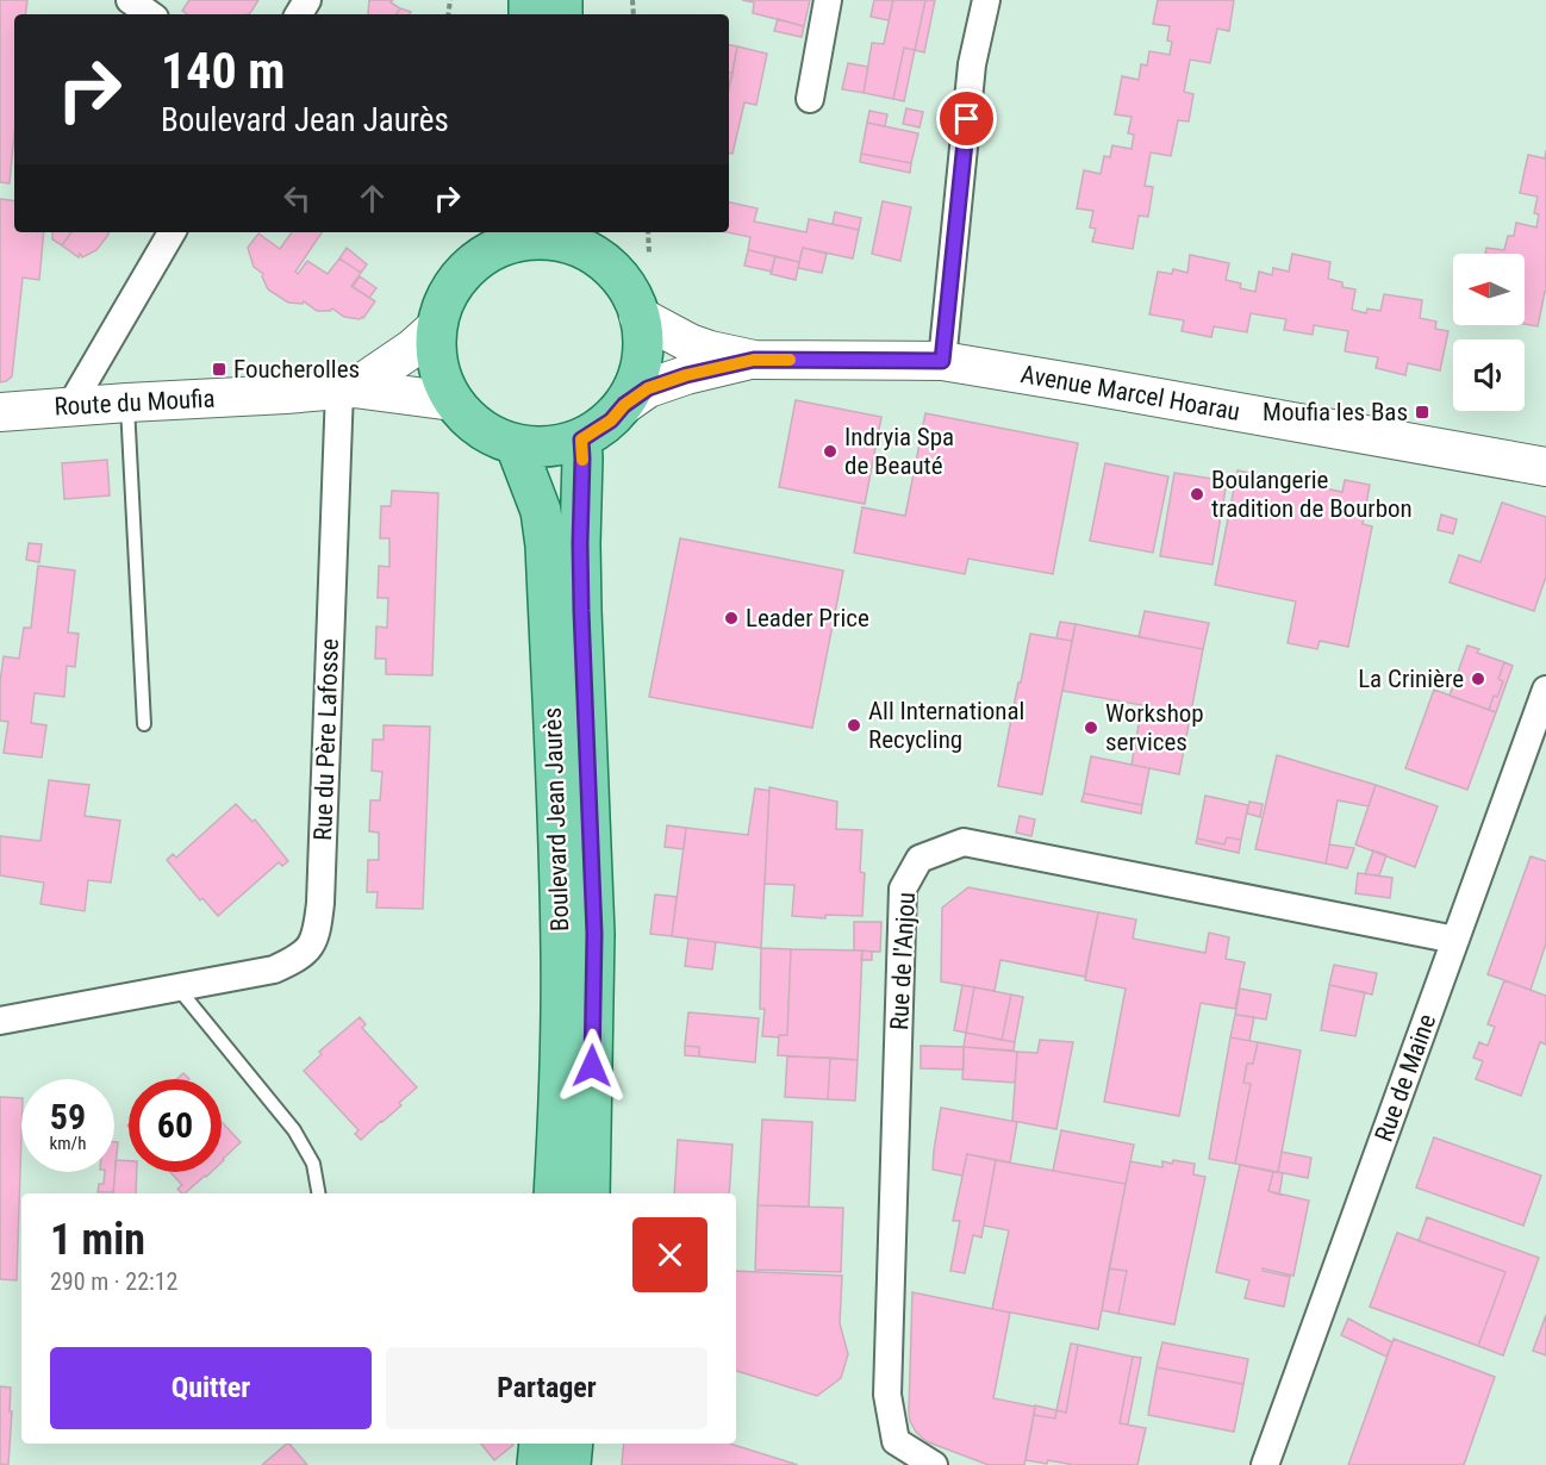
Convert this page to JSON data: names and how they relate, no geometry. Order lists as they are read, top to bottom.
{
  "streets": {
    "main road": ["Avenue Marcel Hoarau", "Route du Moufia", "Boulevard Jean Jaurès"],
    "street": ["Rue du Père Lafosse", "Rue de l'Anjou", "Rue de Maine"]
  },
  "crossings": [
    ["Avenue Marcel Hoarau", "Route du Moufia"],
    ["Avenue Marcel Hoarau", "Boulevard Jean Jaurès"],
    ["Route du Moufia", "Rue du Père Lafosse"],
    ["Route du Moufia", "Boulevard Jean Jaurès"],
    ["Rue de l'Anjou", "Rue de Maine"]
  ],
  "places": {
    "transit": ["Foucherolles", "Moufia les Bas"],
    "other": [
      "Indryia Spa de Beauté",
      "Boulangerie tradition de Bourbon",
      "Leader Price",
      "La Crinière",
      "All International Recycling",
      "Workshop services"
    ]
  },
  "north": "left",
  "page": {
    "turn": ["140 m", "Boulevard Jean Jaurès"],
    "speed": "59 km/h",
    "limit": "60",
    "heading": ["1 min", "290 m · 22:12"],
    "buttons": ["Quitter", "Partager"]
  }
}
